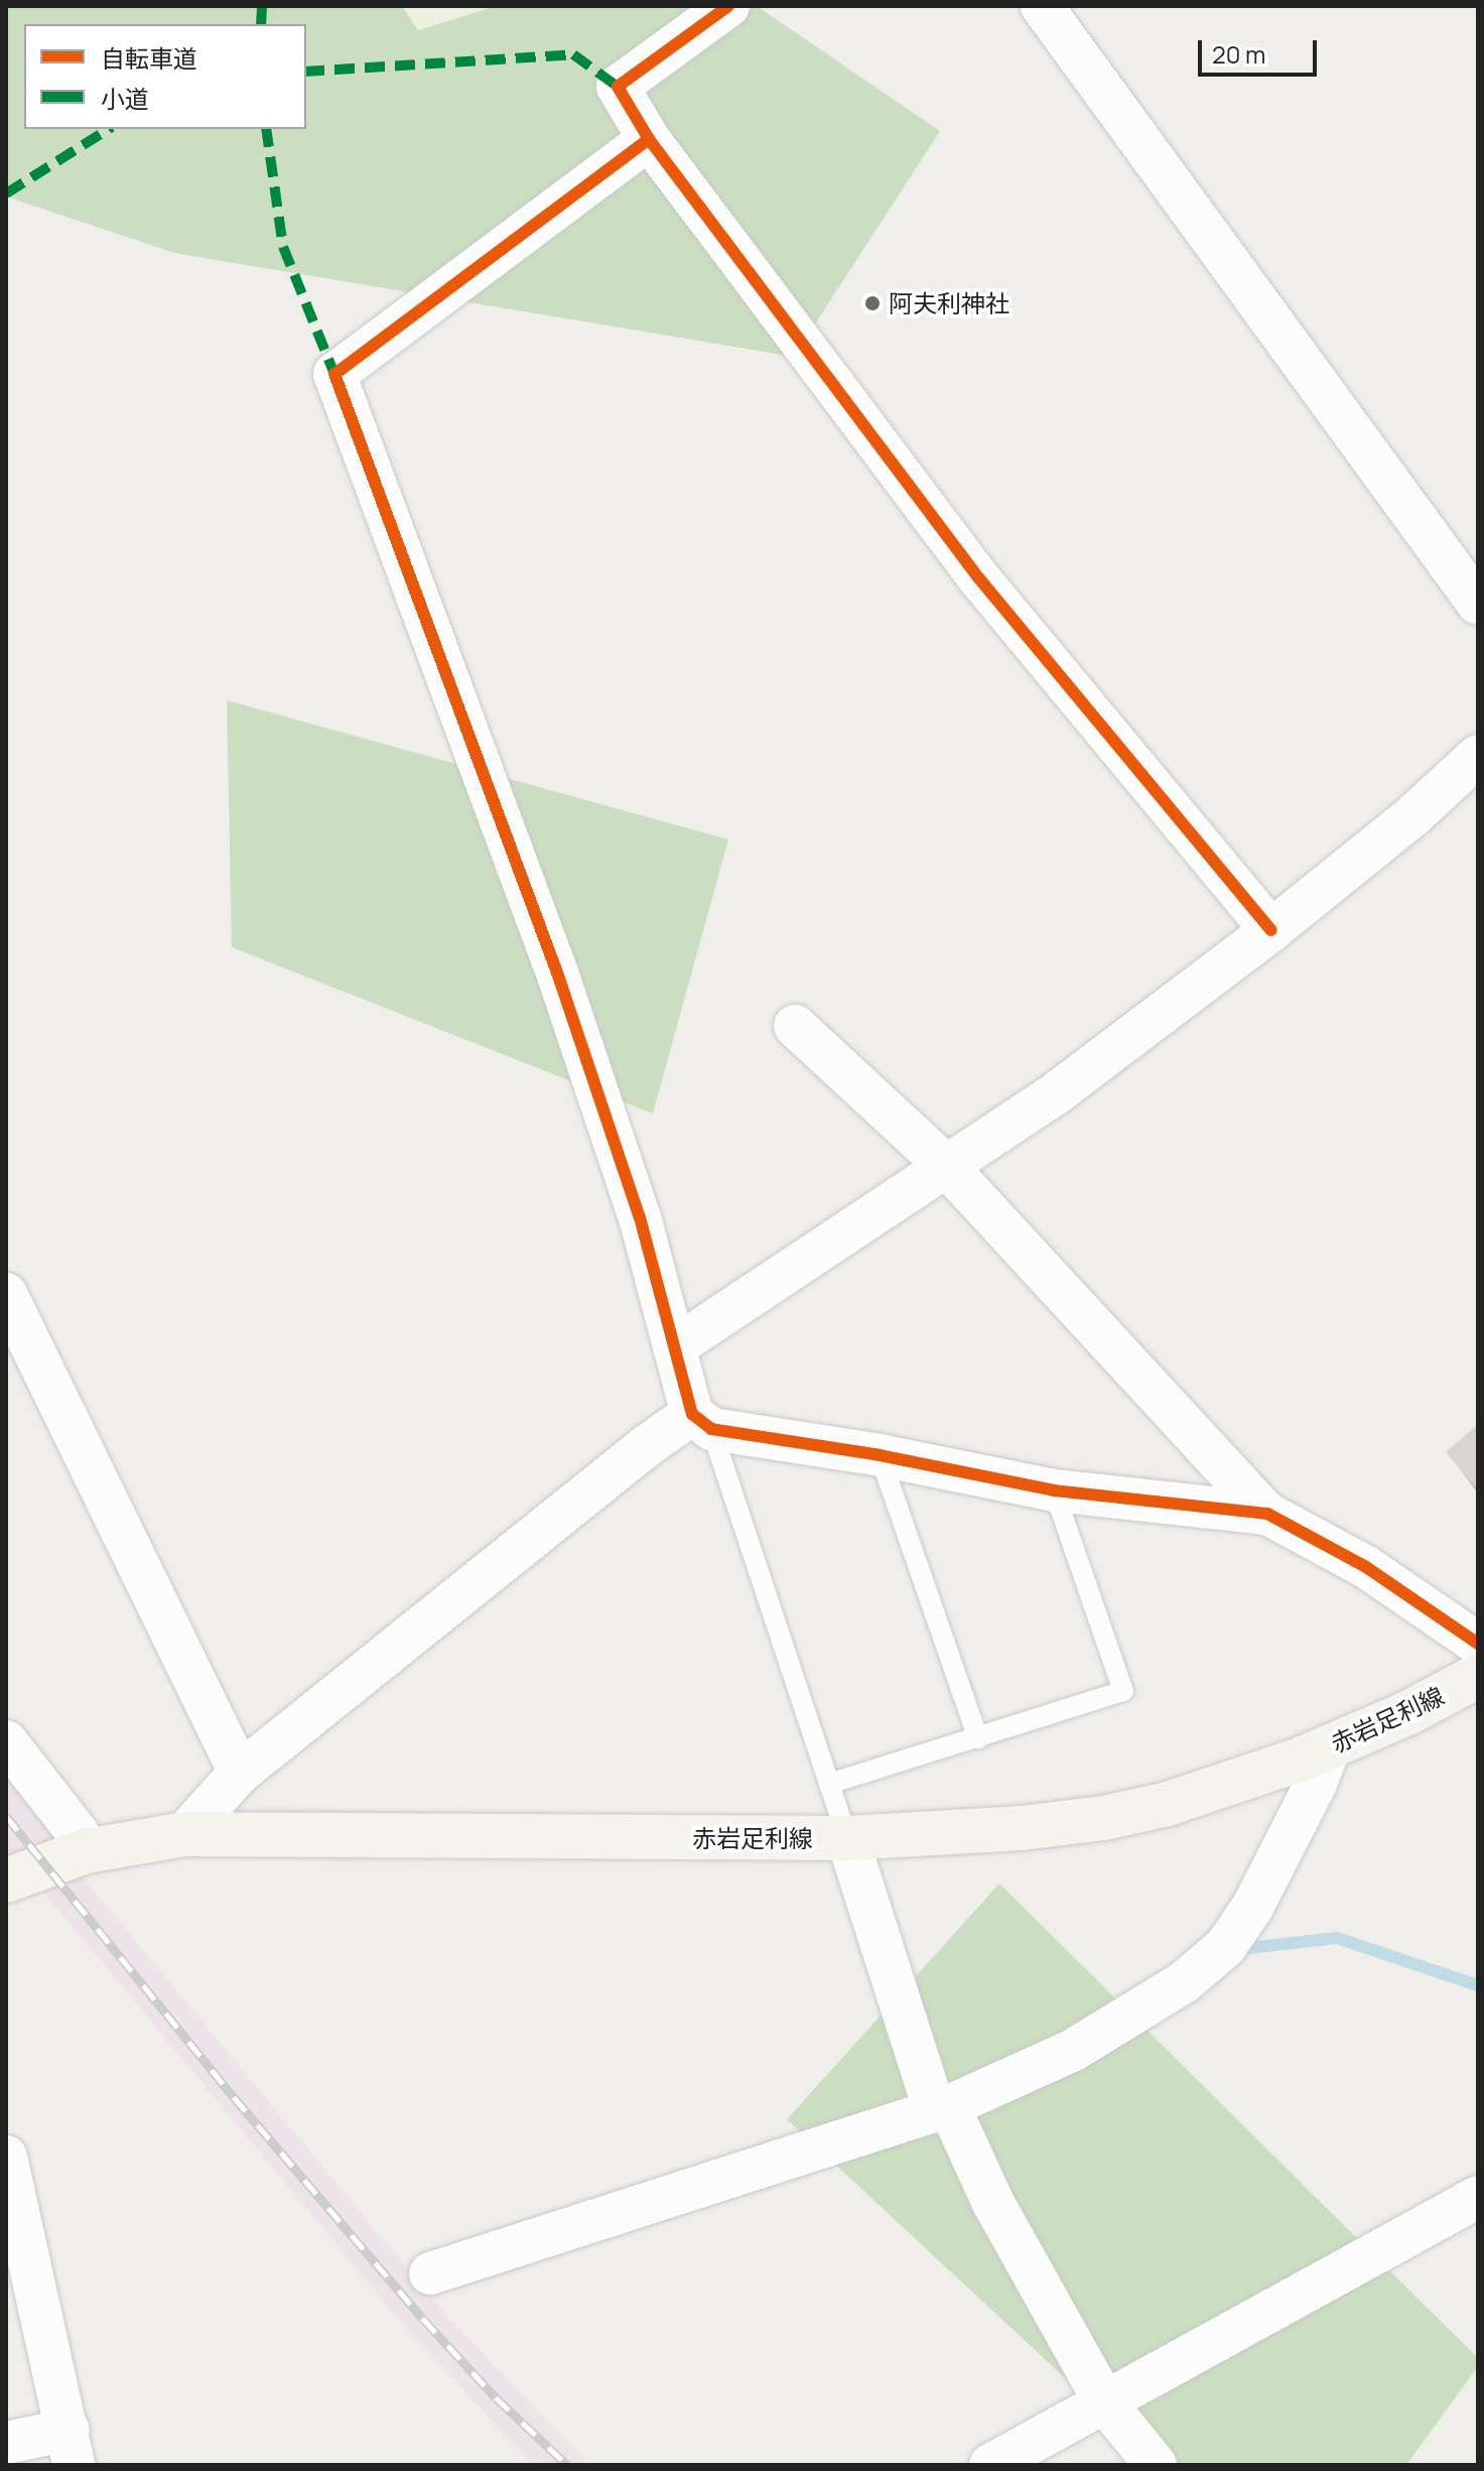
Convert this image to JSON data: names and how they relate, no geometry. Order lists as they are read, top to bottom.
{
  "streets": {
    "main road": ["赤岩足利線"]
  },
  "places": ["阿夫利神社"],
  "legend": ["自転車道", "小道"],
  "scale_bar": "20 m"
}
